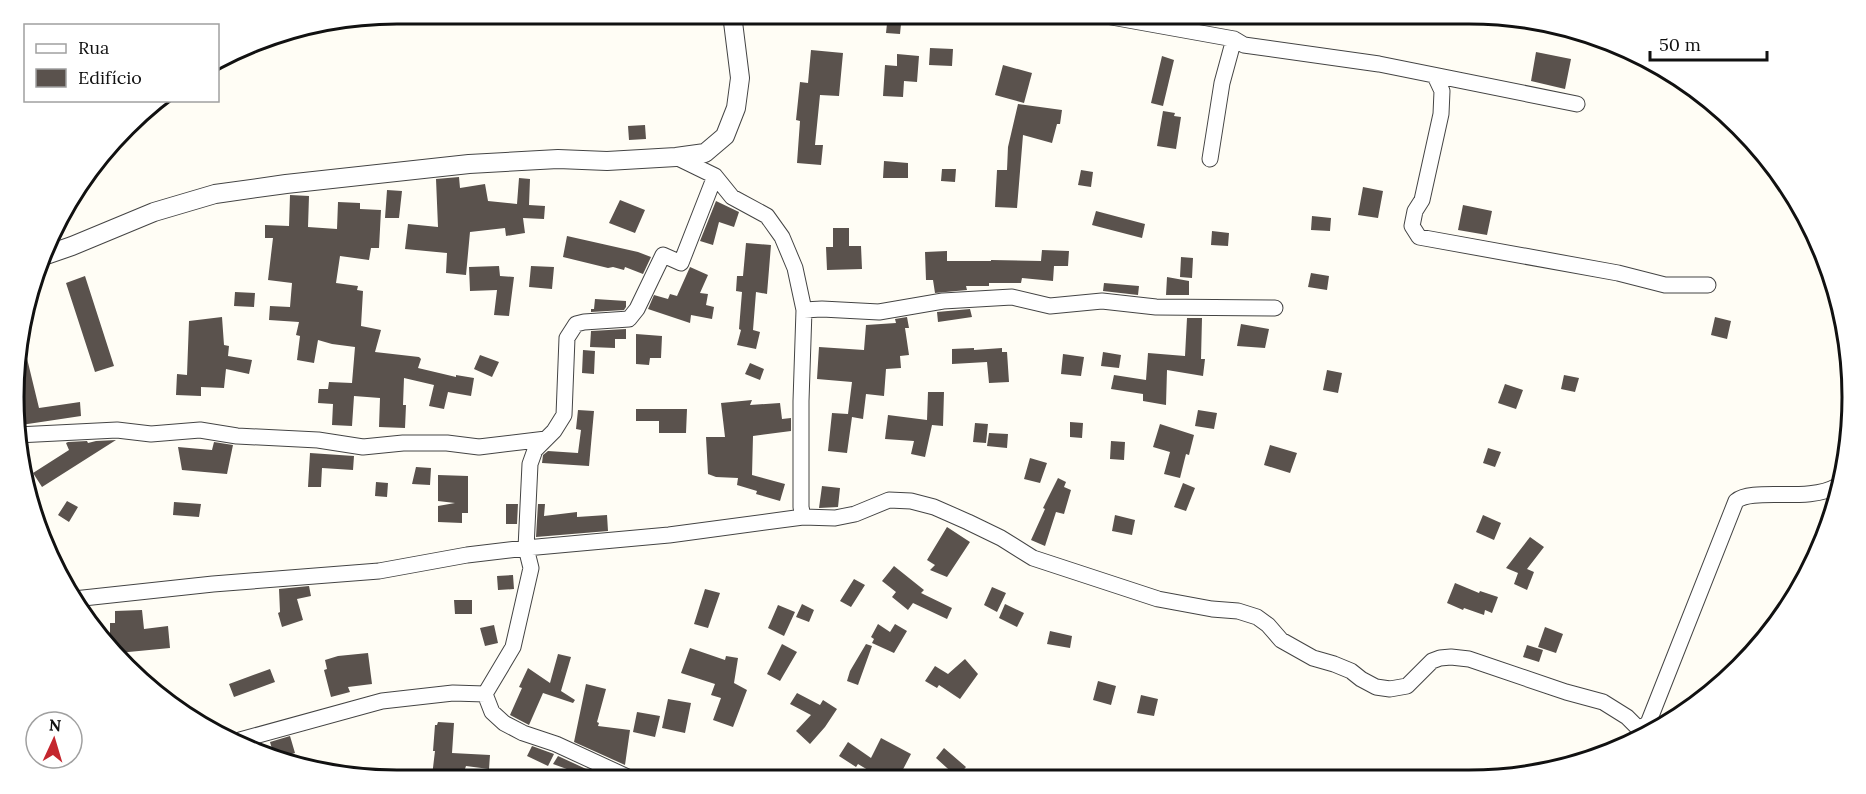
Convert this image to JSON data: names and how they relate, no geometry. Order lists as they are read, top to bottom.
{
  "legend": ["Rua", "Edifício"],
  "scale_bar": "50 m",
  "north": "top"
}
